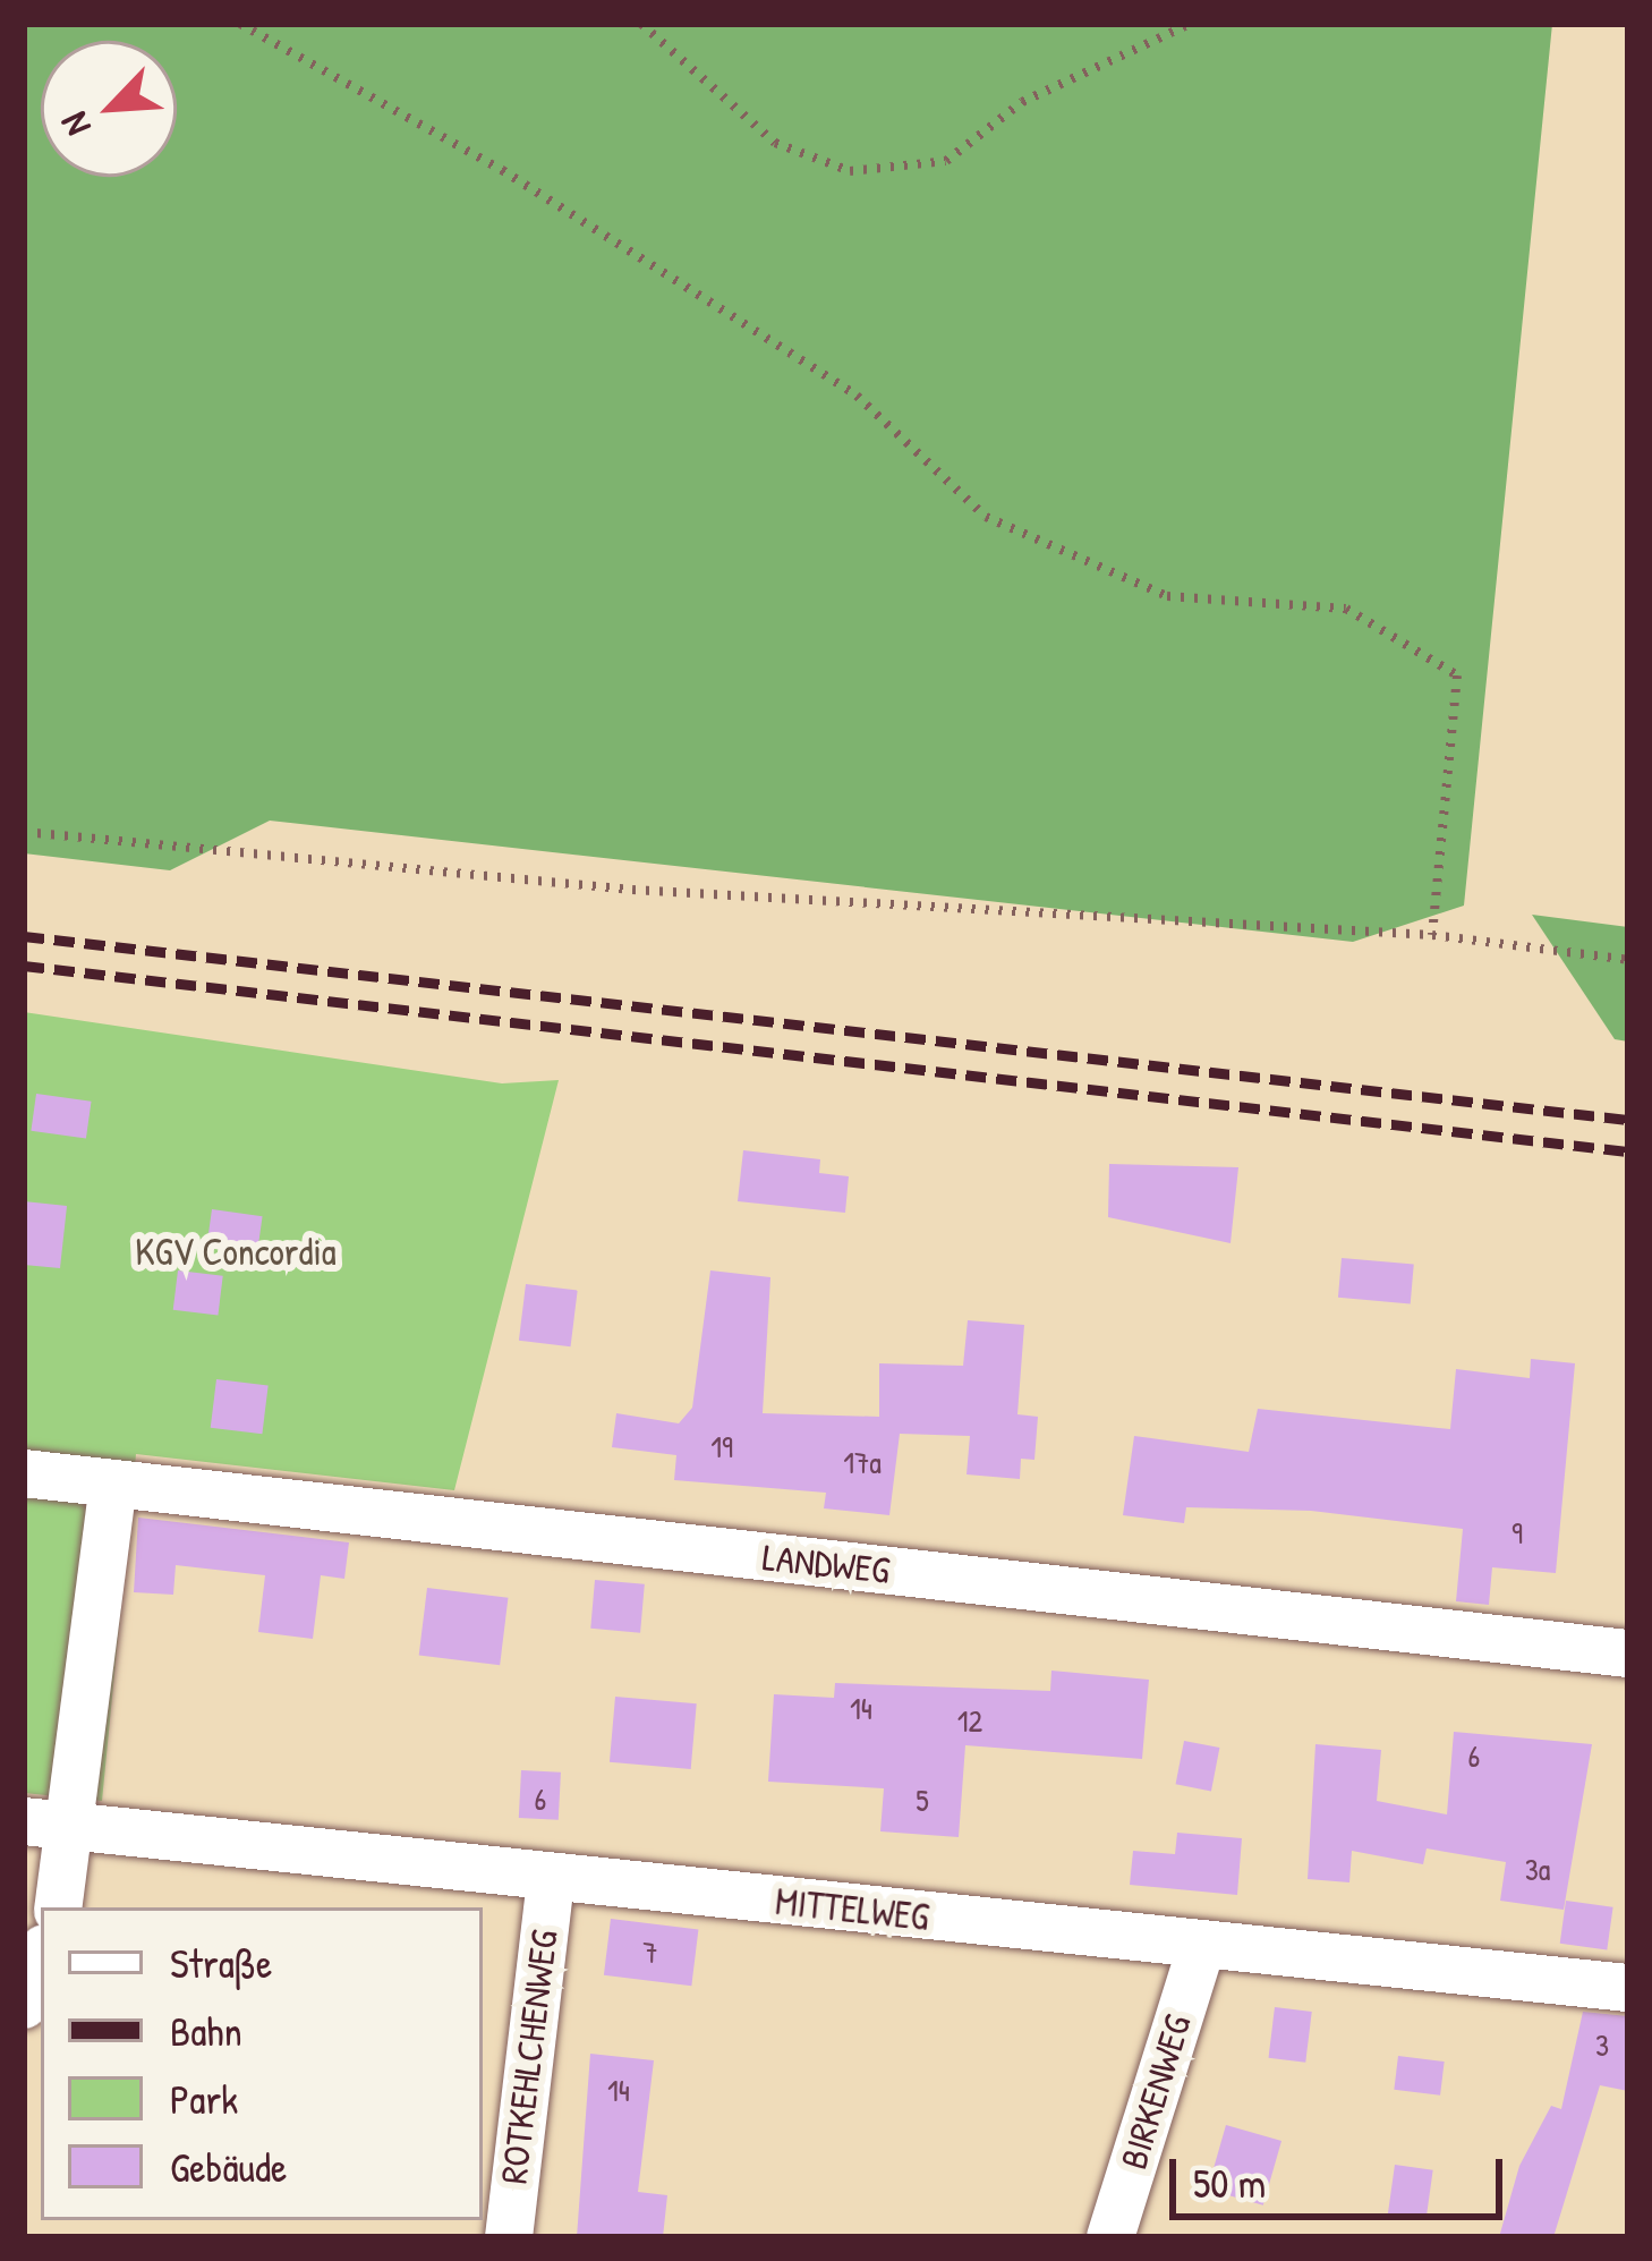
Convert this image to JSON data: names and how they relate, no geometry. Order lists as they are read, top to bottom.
{
  "streets": {
    "street": [
      "LANDWEG",
      "MITTELWEG",
      "ROTKEHLCHENWEG",
      "BIRKENWEG"
    ]
  },
  "crossings": [
    ["MITTELWEG", "ROTKEHLCHENWEG"],
    ["MITTELWEG", "BIRKENWEG"]
  ],
  "parks": ["KGV Concordia"],
  "house_numbers": [
    "19",
    "17a",
    "9",
    "14",
    "12",
    "6",
    "6",
    "5",
    "3a",
    "7",
    "3",
    "14"
  ],
  "legend": [
    "Straße",
    "Bahn",
    "Park",
    "Gebäude"
  ],
  "scale_bar": "50 m",
  "north": "bottom left"
}
